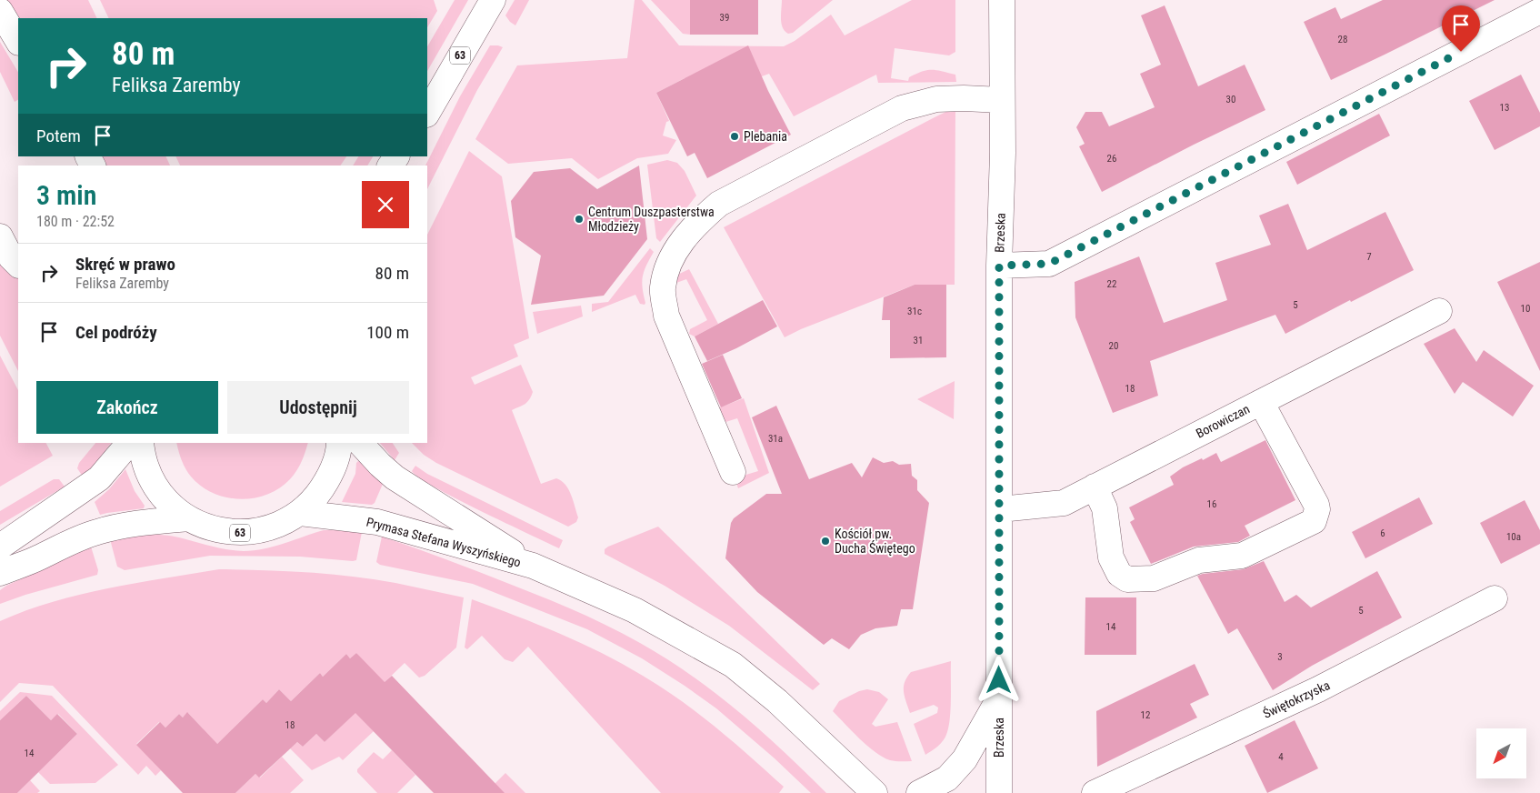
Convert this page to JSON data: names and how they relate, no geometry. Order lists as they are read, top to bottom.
{
  "streets": {
    "street": [
      "63",
      "Brzeska",
      "Borowiczan",
      "Prymasa Stefana Wyszyńskiego",
      "Świętokrzyska"
    ]
  },
  "crossings": [
    ["63", "Prymasa Stefana Wyszyńskiego"],
    ["Brzeska", "Borowiczan"]
  ],
  "places": ["Plebania", "Centrum Duszpasterstwa Młodzieży", "Kościół pw. Ducha Świętego"],
  "house_numbers": [
    "39",
    "28",
    "30",
    "13",
    "26",
    "7",
    "22",
    "5",
    "10",
    "31c",
    "31",
    "20",
    "18",
    "31a",
    "16",
    "6",
    "10a",
    "5",
    "14",
    "3",
    "12",
    "18",
    "14",
    "4"
  ],
  "north": "bottom left",
  "page": {
    "turn": ["80 m", "Feliksa Zaremby"],
    "then": "Potem",
    "heading": ["3 min", "180 m · 22:52"],
    "list": [
      {
        "name": "Skręć w prawo",
        "note": "Feliksa Zaremby",
        "value": "80 m"
      },
      {
        "name": "Cel podróży",
        "value": "100 m"
      }
    ],
    "buttons": ["Zakończ", "Udostępnij"]
  }
}
